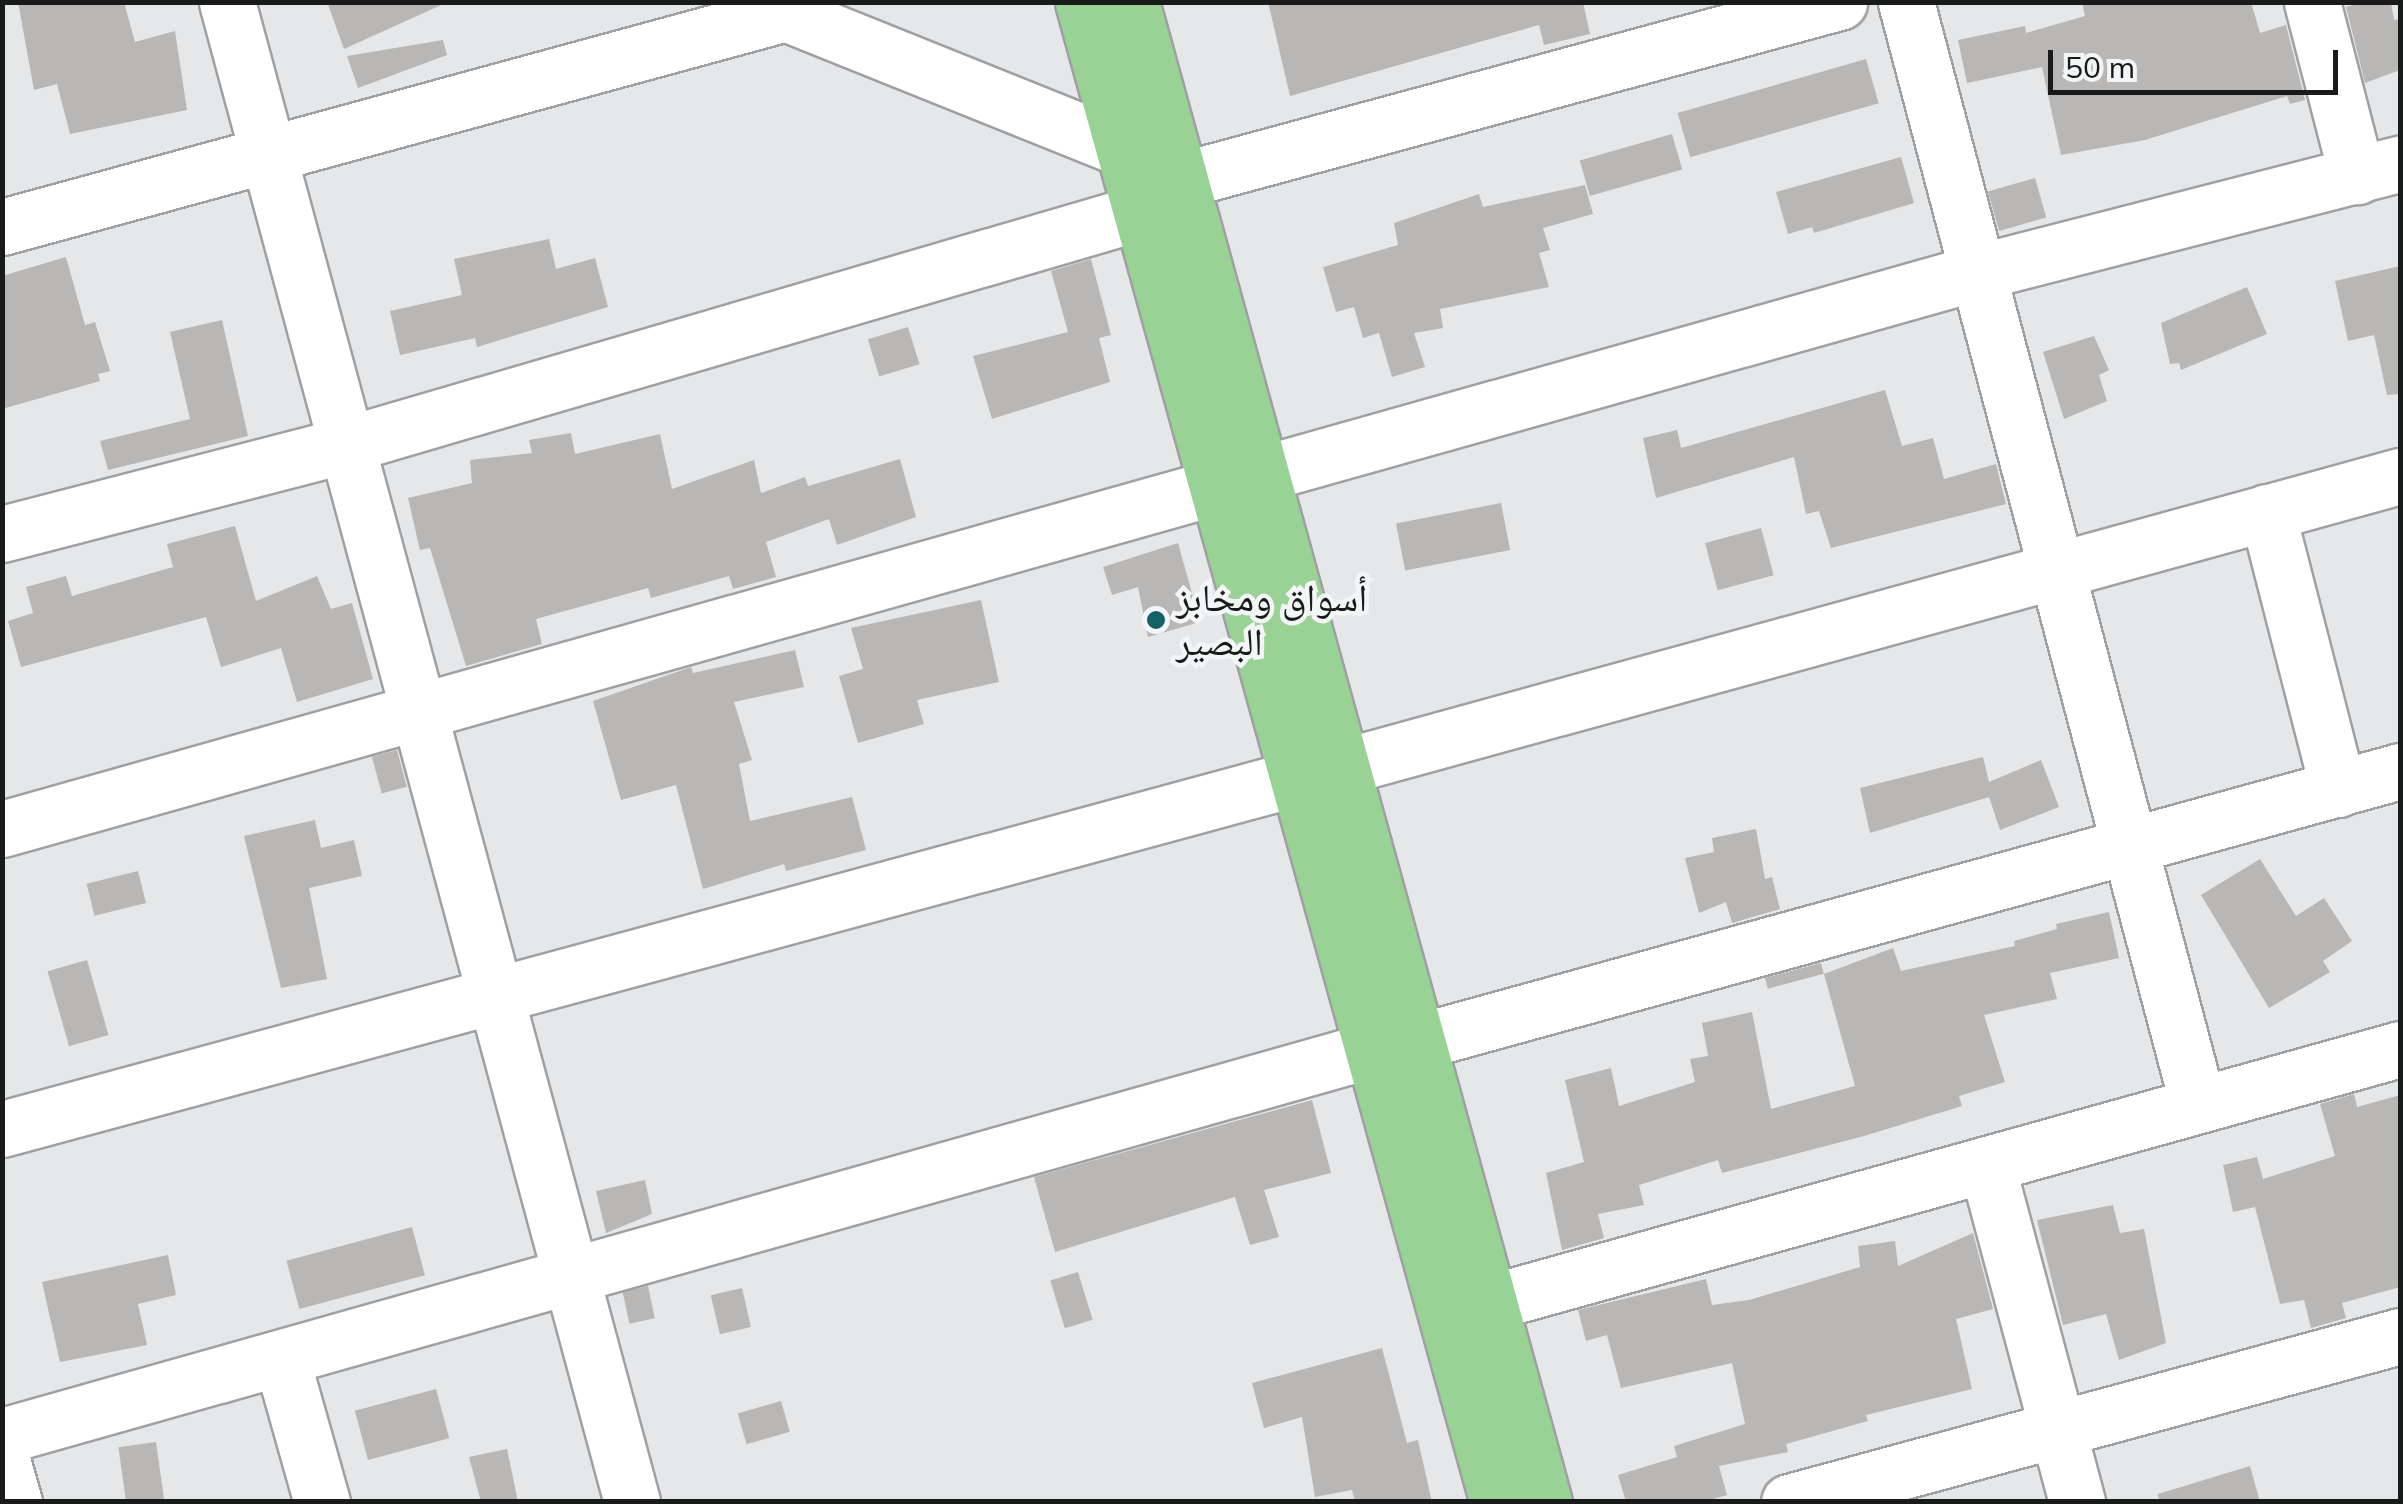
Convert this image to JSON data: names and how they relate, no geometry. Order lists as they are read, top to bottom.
{
  "places": ["أسواق ومخابز البصير"],
  "scale_bar": "50 m"
}
